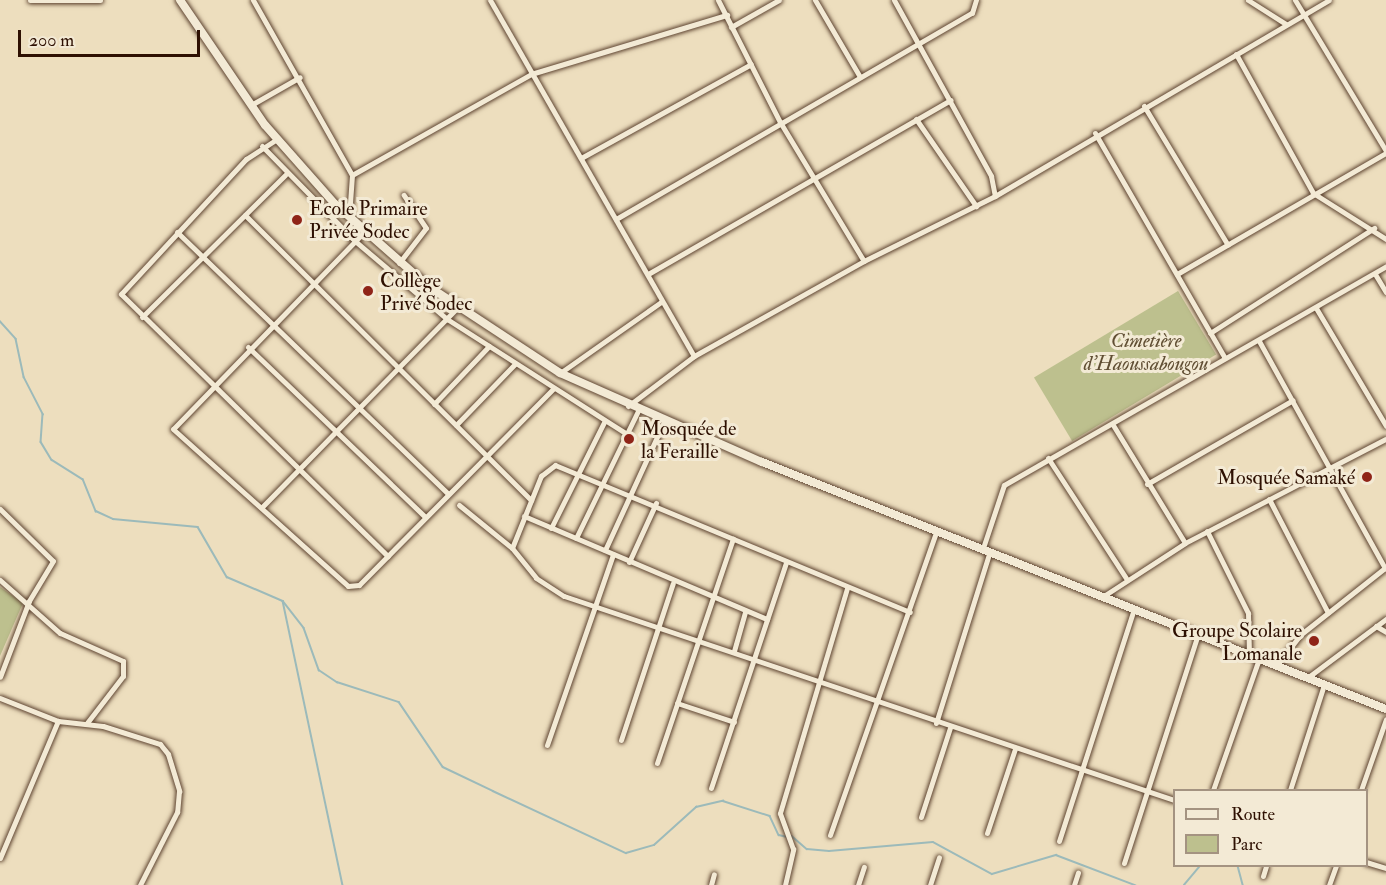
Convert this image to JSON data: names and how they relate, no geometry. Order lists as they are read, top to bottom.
{
  "parks": ["Cimetière d'Haoussabougou"],
  "places": [
    "Ecole Primaire Privée Sodec",
    "Collège Privé Sodec",
    "Mosquée de la Feraille",
    "Mosquée Samaké",
    "Groupe Scolaire Lomanale"
  ],
  "legend": ["Route", "Parc"],
  "scale_bar": "200 m"
}
